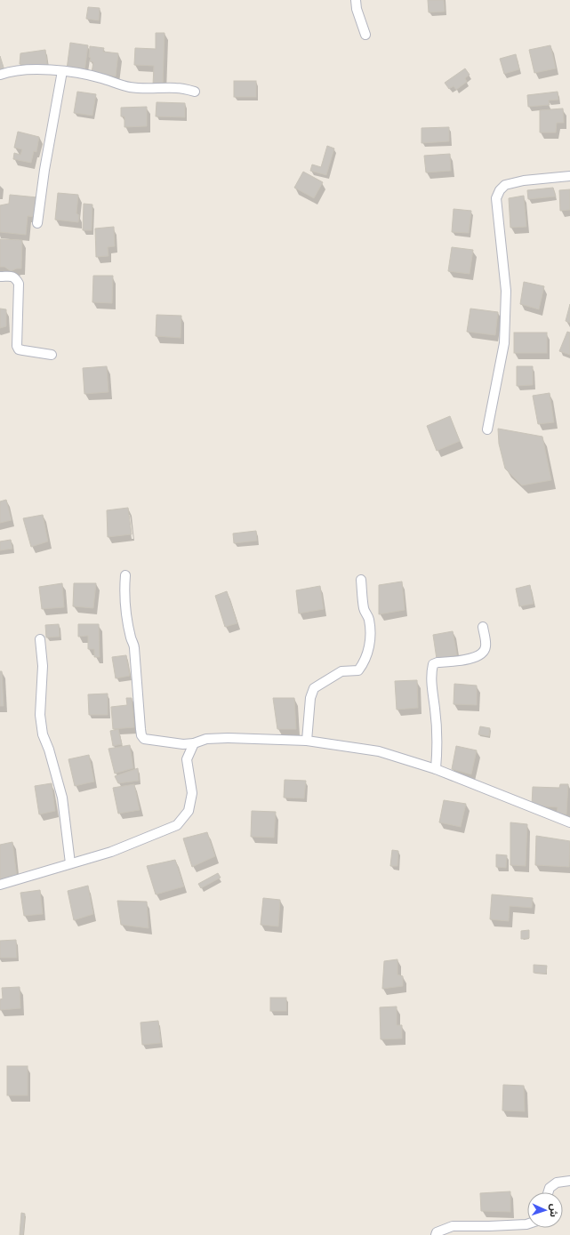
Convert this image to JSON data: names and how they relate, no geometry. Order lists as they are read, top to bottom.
{
  "north": "right"
}
